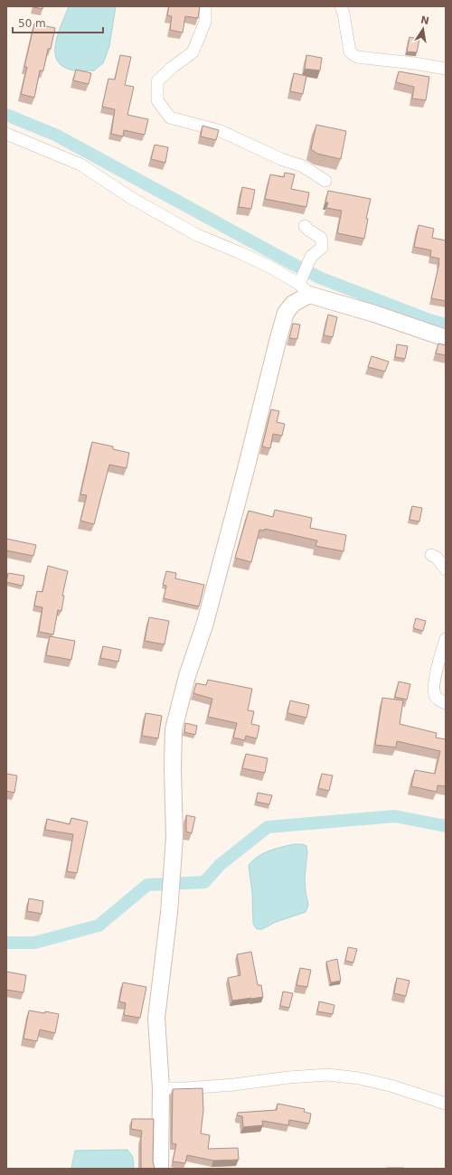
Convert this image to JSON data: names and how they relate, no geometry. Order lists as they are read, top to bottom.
{
  "scale_bar": "50 m",
  "north": "top"
}
